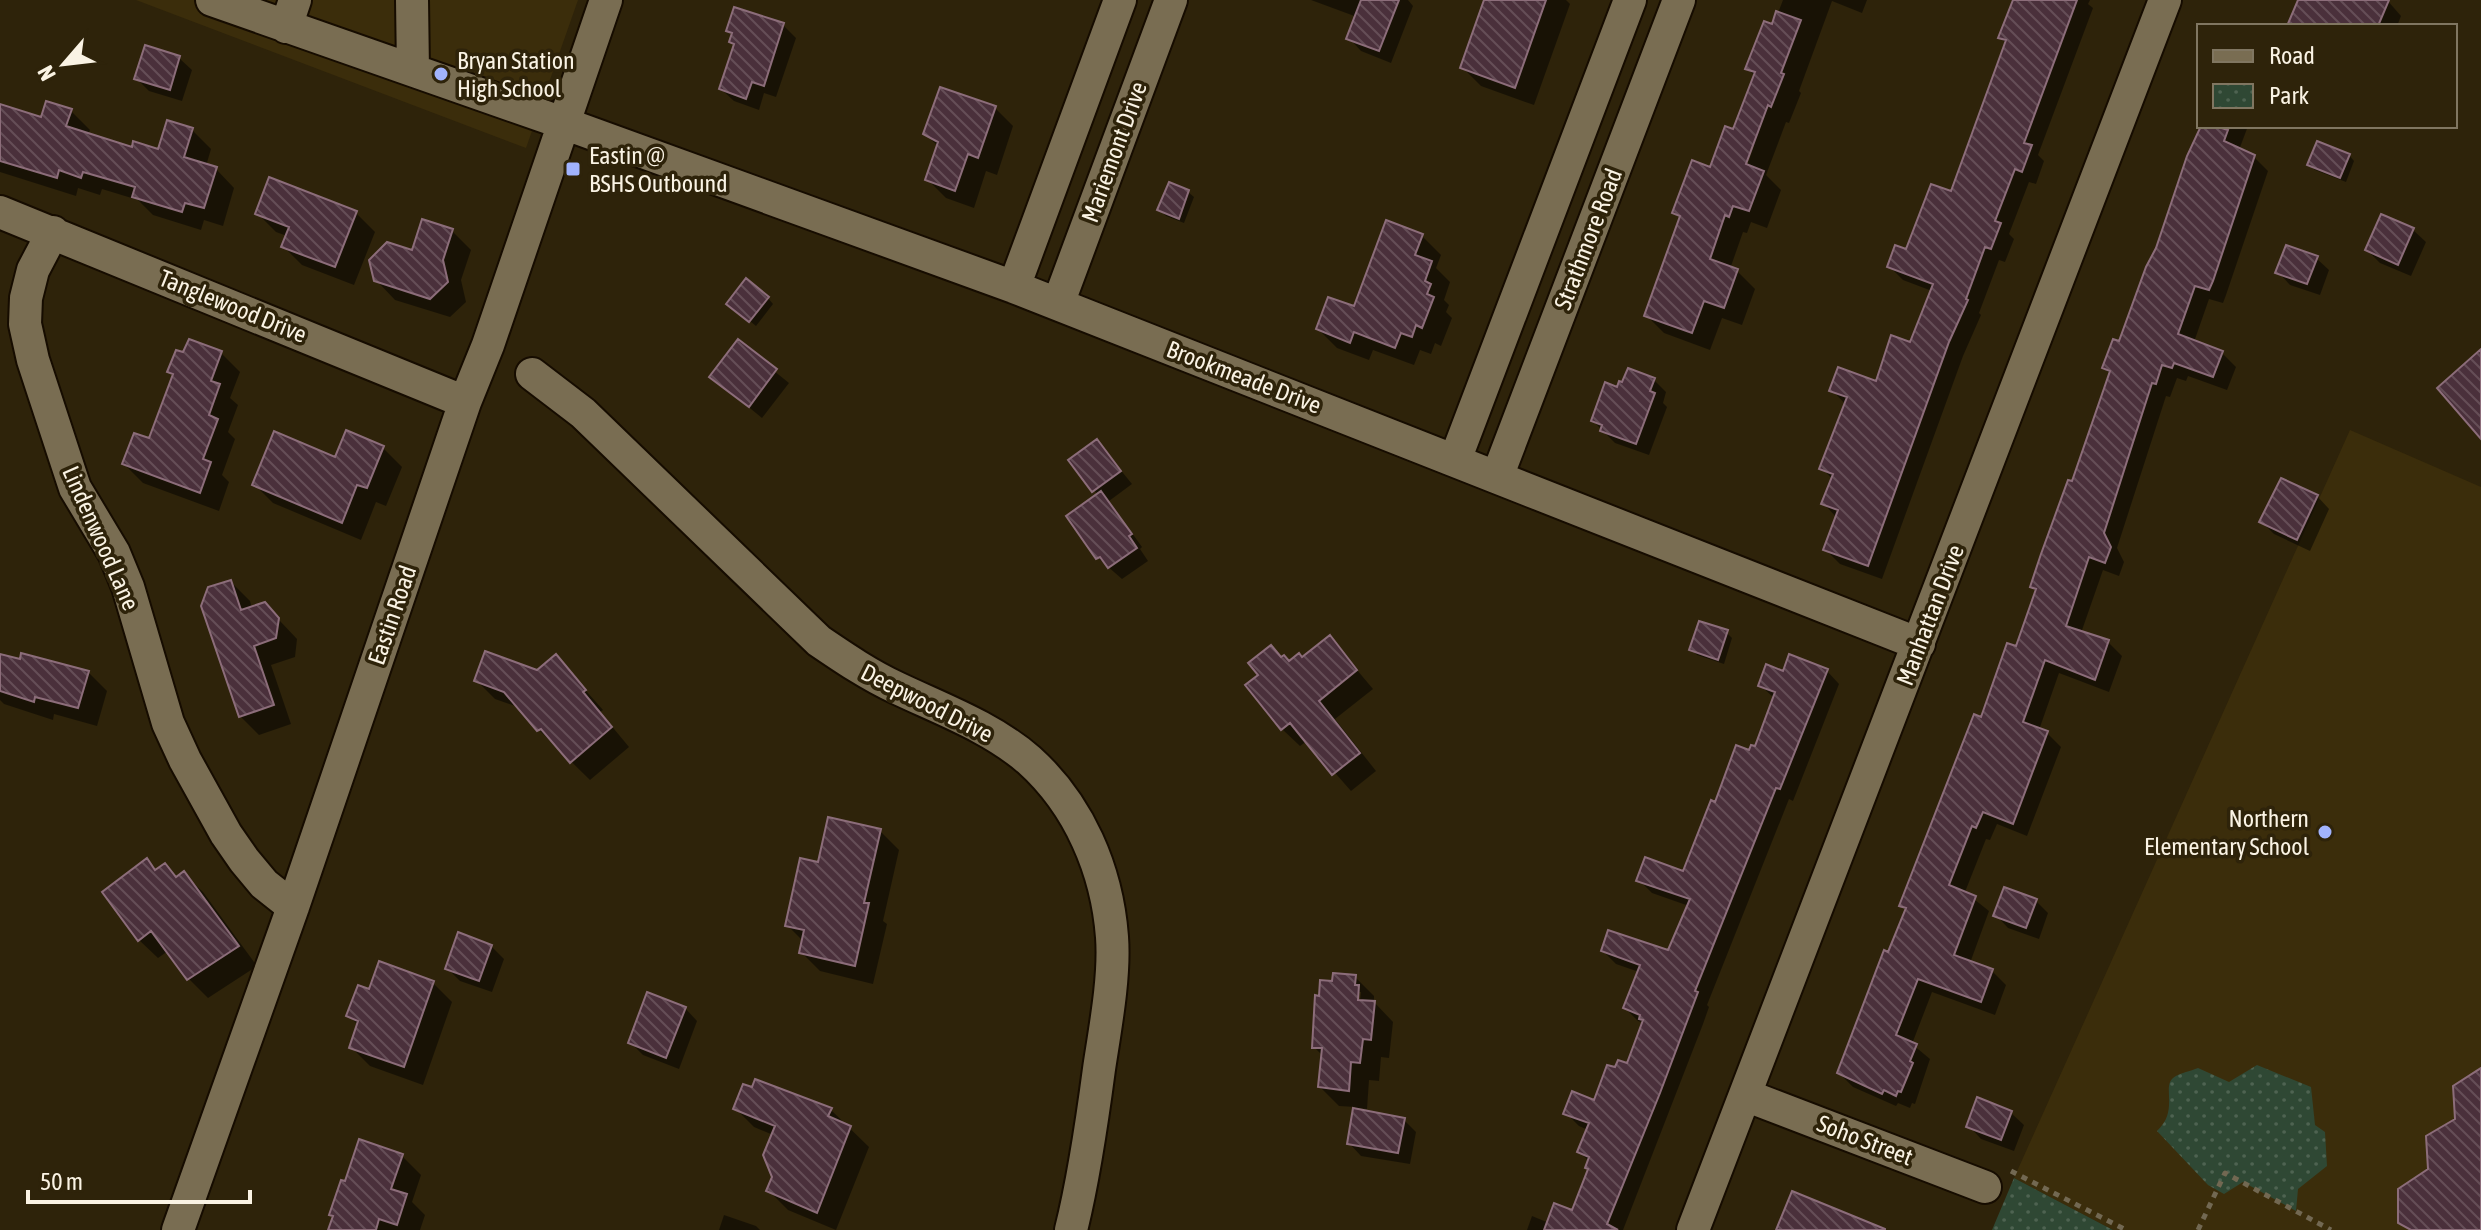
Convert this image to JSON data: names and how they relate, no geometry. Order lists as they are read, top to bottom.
{
  "streets": {
    "street": [
      "Mariemont Drive",
      "Strathmore Road",
      "Tanglewood Drive",
      "Brookmeade Drive",
      "Lindenwood Lane",
      "Eastin Road",
      "Manhattan Drive",
      "Deepwood Drive",
      "Soho Street"
    ]
  },
  "crossings": [
    ["Mariemont Drive", "Brookmeade Drive"],
    ["Strathmore Road", "Brookmeade Drive"],
    ["Tanglewood Drive", "Lindenwood Lane"],
    ["Tanglewood Drive", "Eastin Road"],
    ["Brookmeade Drive", "Eastin Road"],
    ["Brookmeade Drive", "Manhattan Drive"],
    ["Lindenwood Lane", "Eastin Road"],
    ["Manhattan Drive", "Soho Street"]
  ],
  "places": {
    "other": ["Bryan Station High School", "Northern Elementary School"],
    "transit": ["Eastin @ BSHS Outbound"]
  },
  "legend": ["Road", "Park"],
  "scale_bar": "50 m",
  "north": "bottom left"
}
